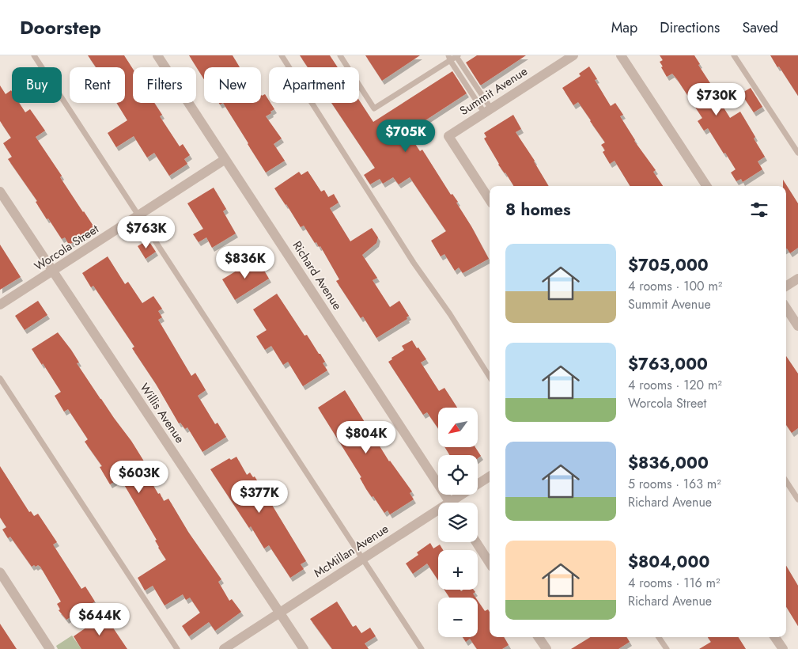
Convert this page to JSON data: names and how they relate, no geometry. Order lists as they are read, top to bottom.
{
  "streets": {
    "street": [
      "Summit Avenue",
      "Worcola Street",
      "Richard Avenue",
      "Willis Avenue",
      "McMillan Avenue"
    ]
  },
  "crossings": [
    ["Worcola Street", "Richard Avenue"],
    ["Worcola Street", "Willis Avenue"],
    ["Willis Avenue", "McMillan Avenue"]
  ],
  "north": "bottom left",
  "page": {
    "header": "Doorstep",
    "nav": ["Map", "Directions", "Saved"],
    "chip": [
      "Buy",
      "Rent",
      "Filters",
      "New",
      "Apartment"
    ],
    "price": [
      "$730K",
      "$705K",
      "$763K",
      "$836K",
      "$804K",
      "$603K",
      "$377K",
      "$644K"
    ],
    "heading": "8 homes",
    "list": [
      {
        "name": "$705,000",
        "note": "4 rooms · 100 m² · Summit Avenue"
      },
      {
        "name": "$763,000",
        "note": "4 rooms · 120 m² · Worcola Street"
      },
      {
        "name": "$836,000",
        "note": "5 rooms · 163 m² · Richard Avenue"
      },
      {
        "name": "$804,000",
        "note": "4 rooms · 116 m² · Richard Avenue"
      }
    ],
    "map_buttons": ["+", "−"]
  }
}
